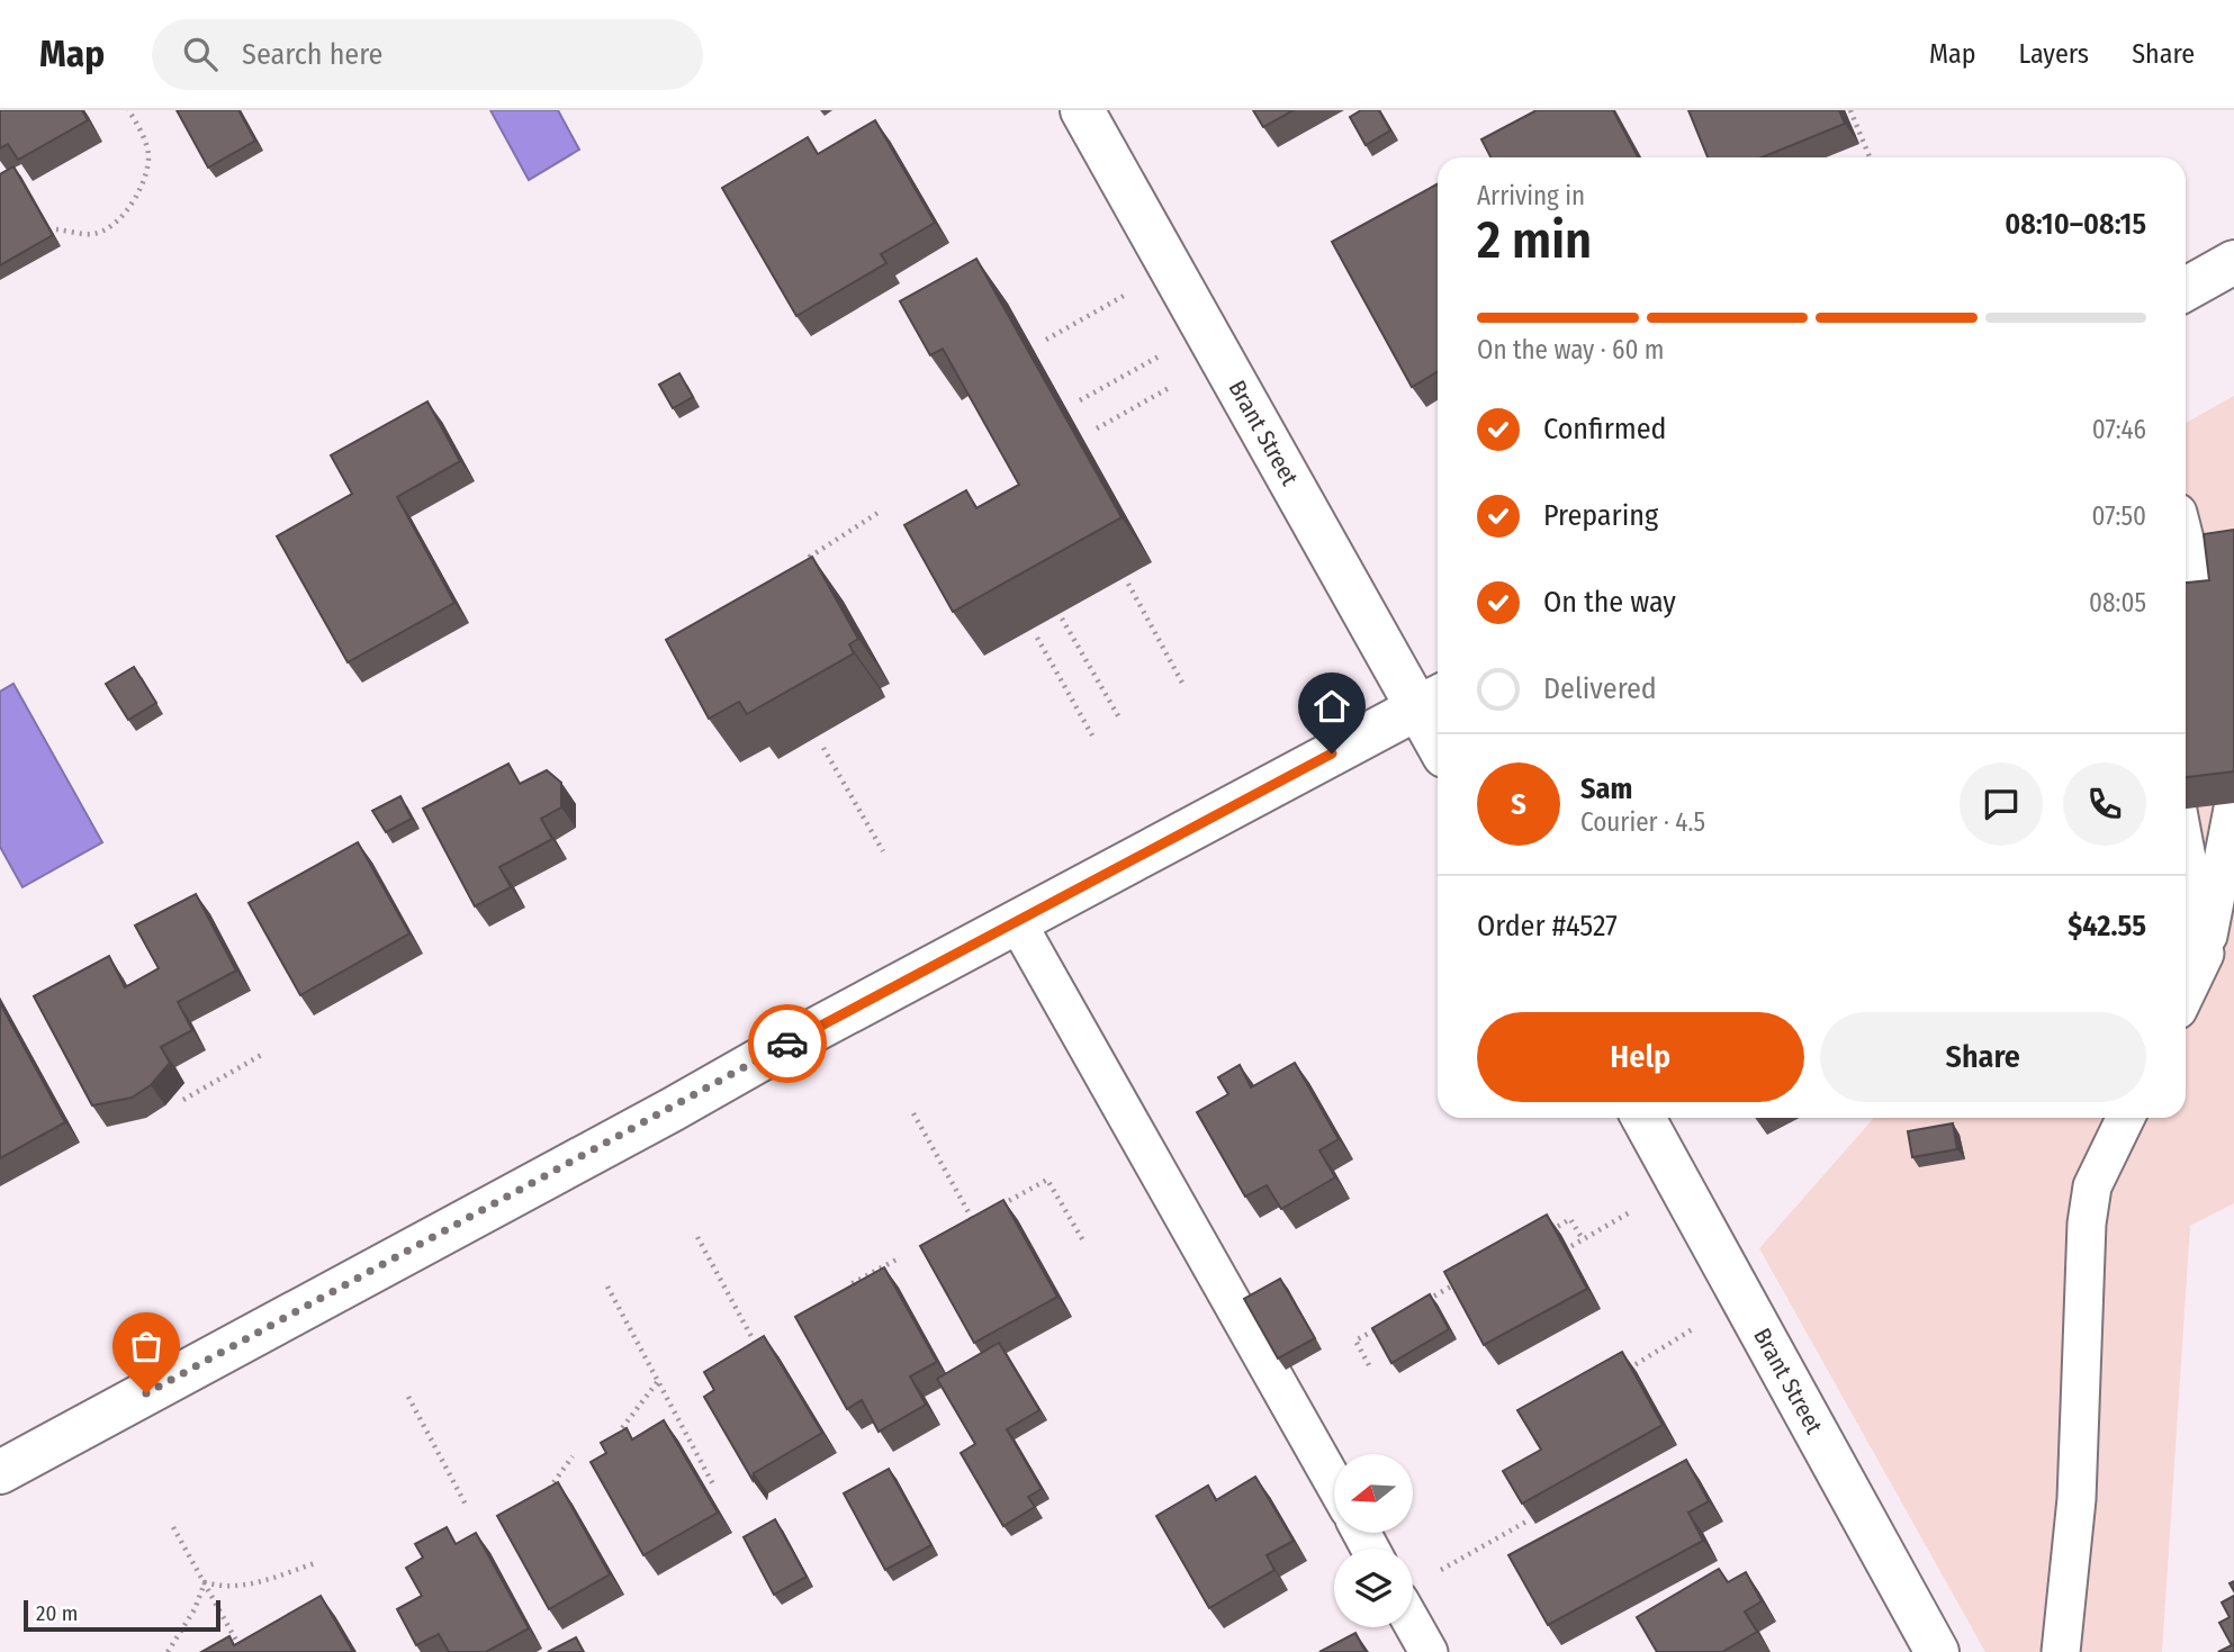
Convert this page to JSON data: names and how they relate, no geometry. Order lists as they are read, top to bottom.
{
  "streets": {
    "main road": ["Brant Street"]
  },
  "scale_bar": "20 m",
  "north": "left",
  "page": {
    "header": "Map",
    "search": "Search here",
    "nav": ["Map", "Layers", "Share"],
    "heading": ["2 min", "Arriving in", "08:10–08:15"],
    "panel": [
      "Sam",
      "Courier · 4.5",
      "Order #4527",
      "$42.55"
    ],
    "bar": "On the way · 60 m",
    "list": [
      ["Confirmed", "07:46"],
      ["Preparing", "07:50"],
      ["On the way", "08:05"],
      "Delivered"
    ],
    "round": "S",
    "buttons": ["Help", "Share"],
    "scale": "20 m"
  }
}
